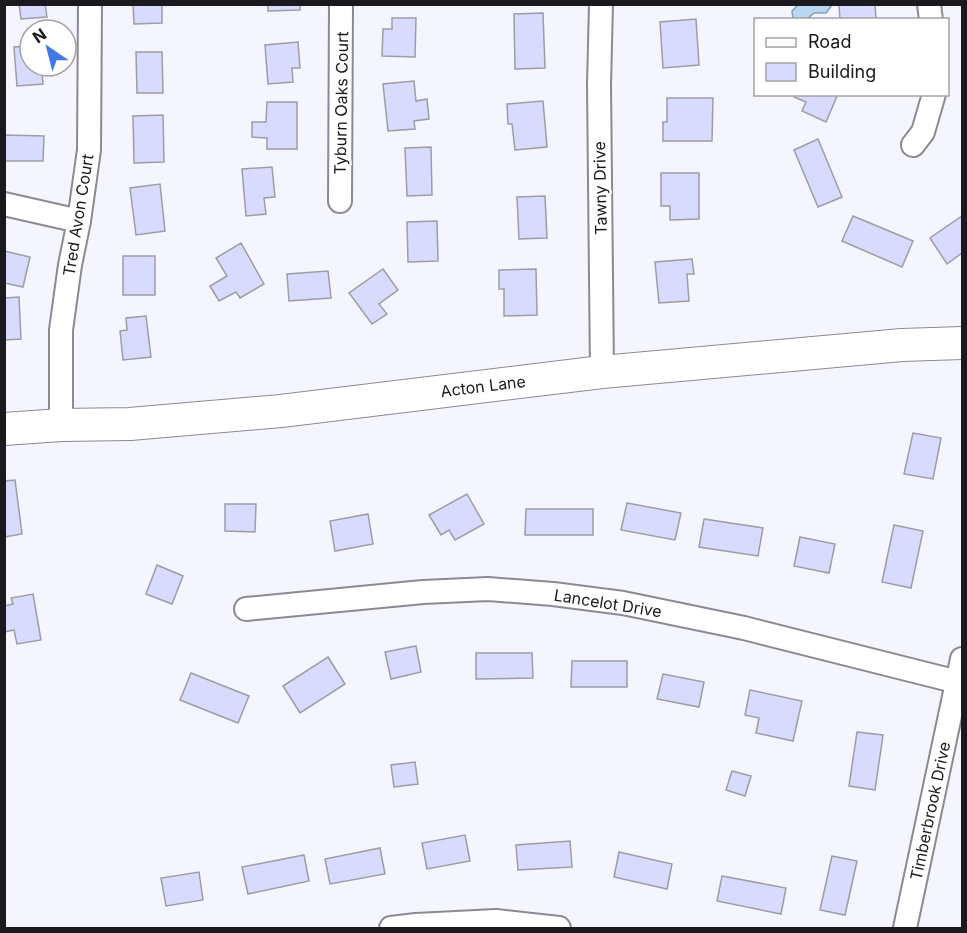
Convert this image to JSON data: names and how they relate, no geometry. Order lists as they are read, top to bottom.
{
  "streets": {
    "street": [
      "Tyburn Oaks Court",
      "Tawny Drive",
      "Tred Avon Court",
      "Acton Lane",
      "Lancelot Drive",
      "Timberbrook Drive"
    ]
  },
  "crossings": [
    ["Tawny Drive", "Acton Lane"],
    ["Tred Avon Court", "Acton Lane"],
    ["Lancelot Drive", "Timberbrook Drive"]
  ],
  "legend": ["Road", "Building"],
  "north": "top left"
}
